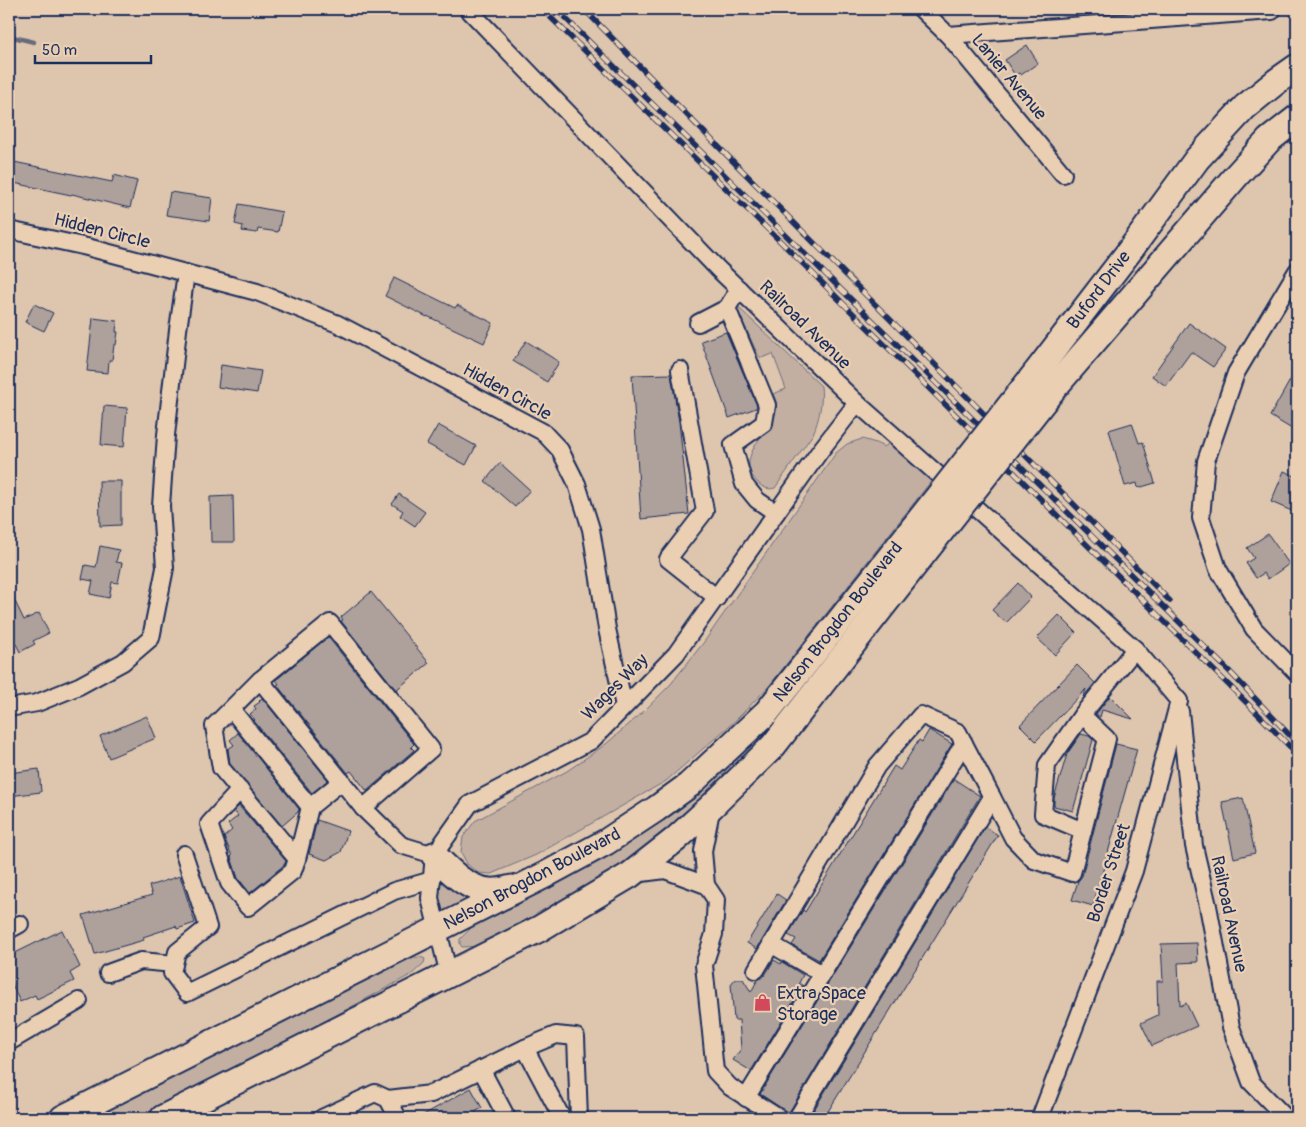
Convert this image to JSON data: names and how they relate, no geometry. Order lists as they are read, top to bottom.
{
  "streets": {
    "highway": ["Buford Drive", "Nelson Brogdon Boulevard"],
    "street": [
      "Lanier Avenue",
      "Hidden Circle",
      "Railroad Avenue",
      "Wages Way",
      "Border Street"
    ]
  },
  "crossings": [
    ["Hidden Circle", "Wages Way"],
    ["Buford Drive", "Nelson Brogdon Boulevard"],
    ["Railroad Avenue", "Wages Way"],
    ["Railroad Avenue", "Border Street"]
  ],
  "places": {
    "shop": ["Extra Space Storage"]
  },
  "scale_bar": "50 m"
}
